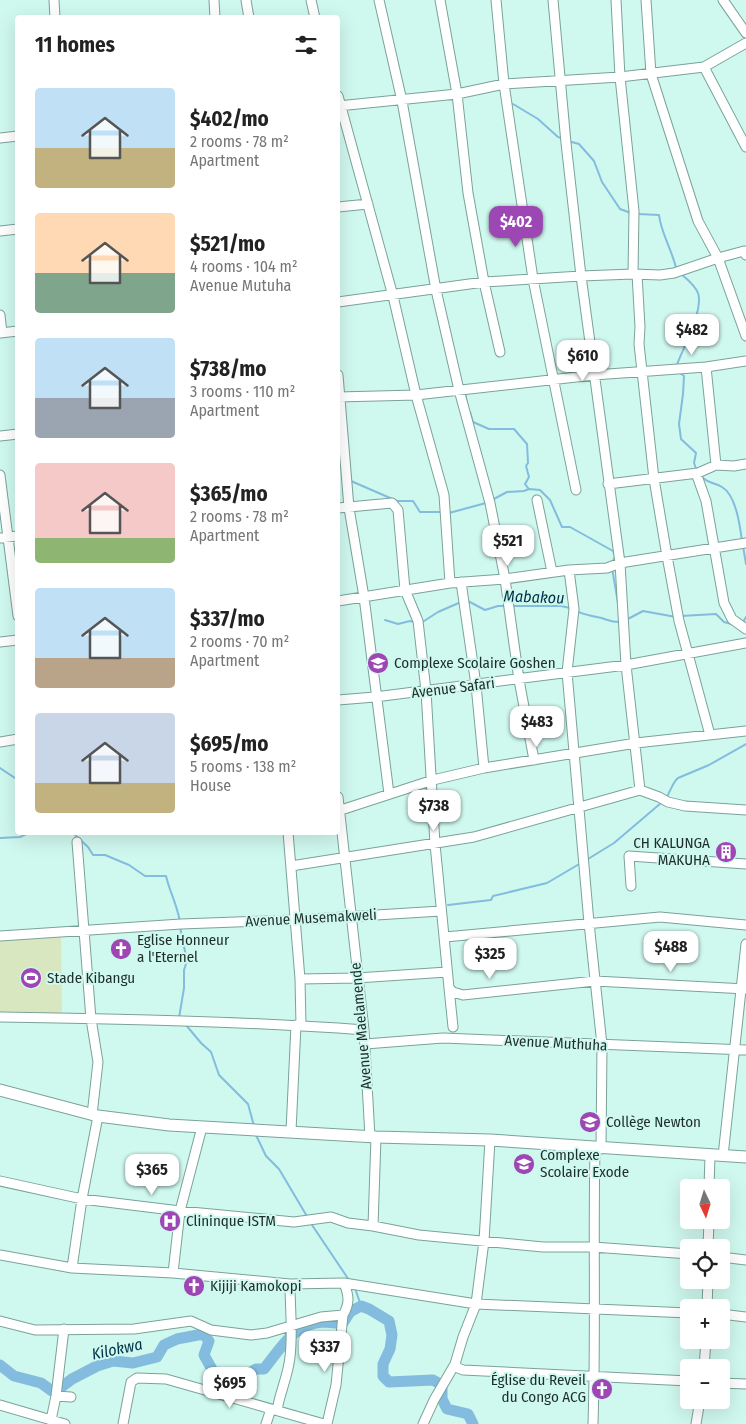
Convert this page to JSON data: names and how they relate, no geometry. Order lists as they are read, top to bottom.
{
  "streets": {
    "street": [
      "Avenue Safari",
      "Avenue Musemakweli",
      "Avenue Maelamende",
      "Avenue Muthuha"
    ]
  },
  "crossings": [
    ["Avenue Musemakweli", "Avenue Maelamende"],
    ["Avenue Maelamende", "Avenue Muthuha"]
  ],
  "water": ["Mabakou", "Kilokwa"],
  "places": {
    "school or university": ["Complexe Scolaire Goshen", "Collège Newton", "Complexe Scolaire Exode"],
    "building": ["CH KALUNGA MAKUHA"],
    "church": ["Eglise Honneur a l'Eternel", "Kijiji Kamokopi", "Église du Reveil du Congo ACG"],
    "sports": ["Stade Kibangu"],
    "hospital": ["Clininque ISTM"]
  },
  "north": "bottom",
  "page": {
    "heading": "11 homes",
    "list": [
      {
        "name": "$402/mo",
        "note": "2 rooms · 78 m² · Apartment"
      },
      {
        "name": "$521/mo",
        "note": "4 rooms · 104 m² · Avenue Mutuha"
      },
      {
        "name": "$738/mo",
        "note": "3 rooms · 110 m² · Apartment"
      },
      {
        "name": "$365/mo",
        "note": "2 rooms · 78 m² · Apartment"
      },
      {
        "name": "$337/mo",
        "note": "2 rooms · 70 m² · Apartment"
      },
      {
        "name": "$695/mo",
        "note": "5 rooms · 138 m² · House"
      }
    ],
    "price": [
      "$402",
      "$482",
      "$610",
      "$521",
      "$483",
      "$738",
      "$488",
      "$325",
      "$365",
      "$337",
      "$695"
    ],
    "map_buttons": ["+", "−"]
  }
}
